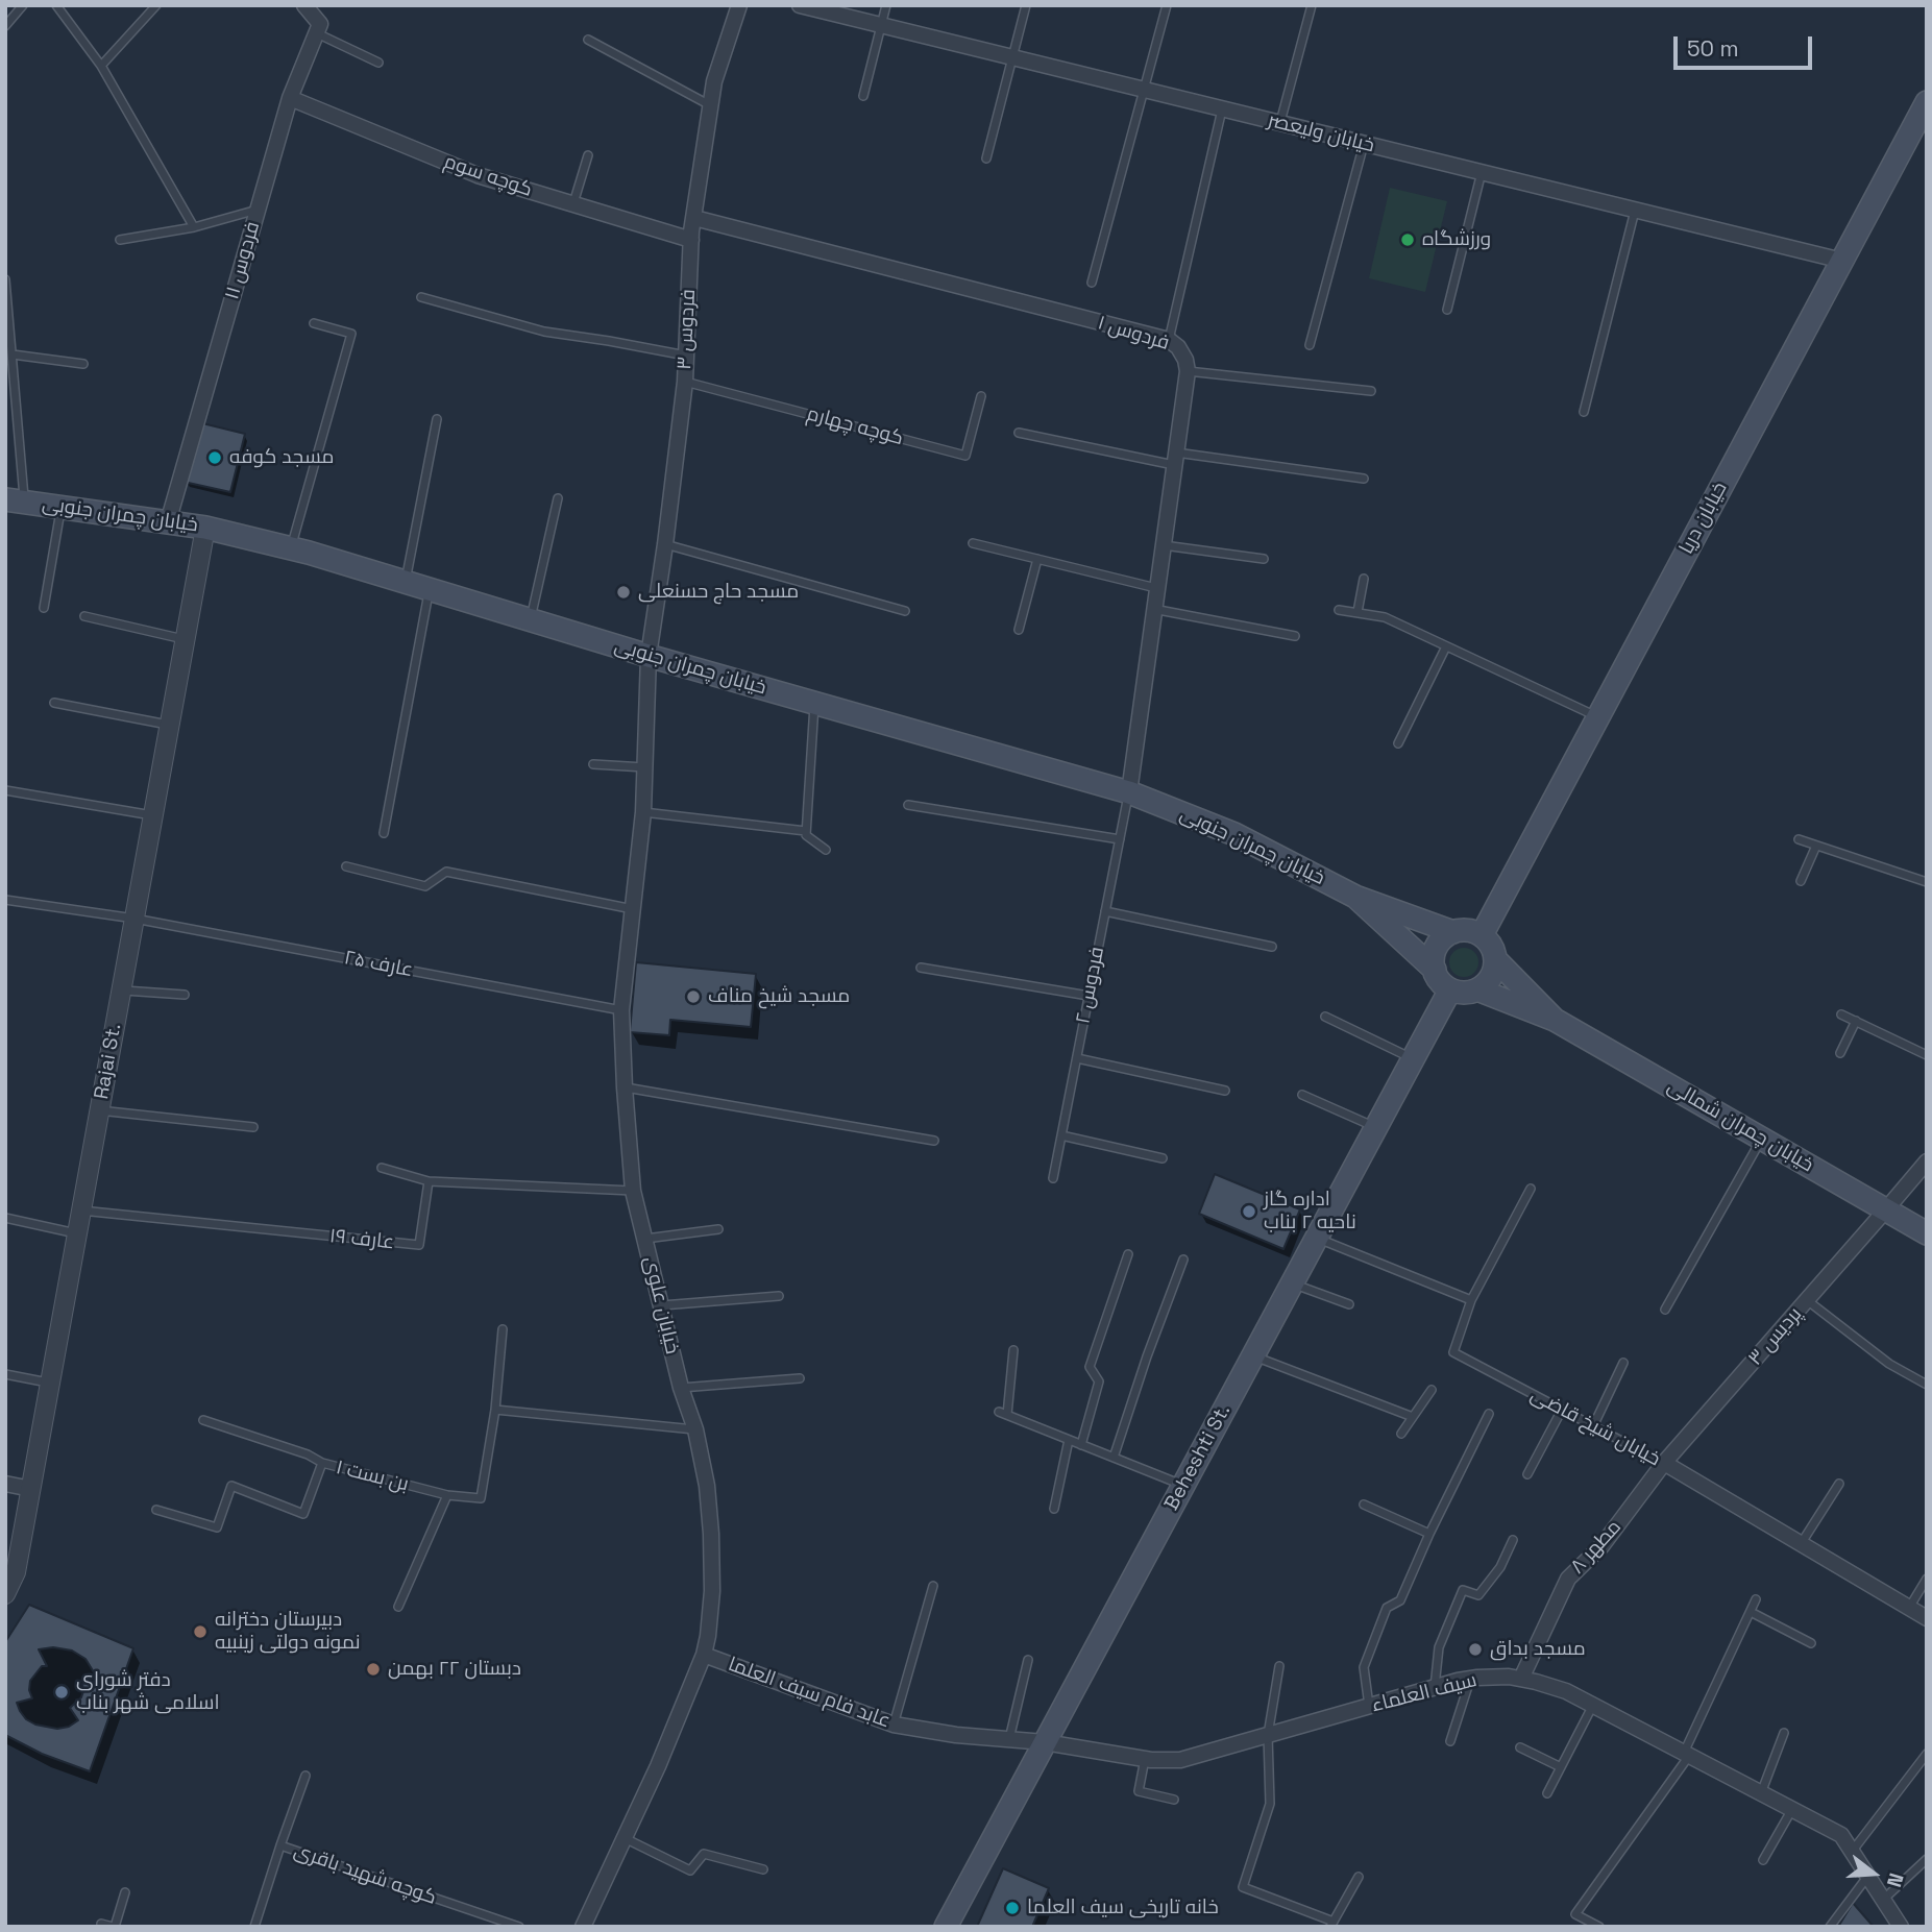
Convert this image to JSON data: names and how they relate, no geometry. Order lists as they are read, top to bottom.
{
  "streets": {
    "main road": [
      "خیابان چمران جنوبی",
      "خیابان دریا",
      "خیابان چمران شمالی",
      "Beheshti St."
    ],
    "street": [
      "خیابان ولیعصر",
      "کوچه سوم",
      "فردوس ۱۱",
      "فردوس ۳",
      "فردوس ۱",
      "Rajai St.",
      "خیابان علوی",
      "پردیس ۳",
      "خیابان شیخ قاضی",
      "مطهر ۸",
      "عابد فام سیف العلما",
      "سیف العلماء"
    ],
    "lane": [
      "کوچه چهارم",
      "عارف ۲۵",
      "فردوس ۲",
      "عارف ۱۹",
      "بن بست ۱",
      "کوچه شهید باقری"
    ]
  },
  "crossings": [
    ["خیابان ولیعصر", "خیابان دریا"],
    ["کوچه سوم", "فردوس ۱۱"],
    ["کوچه سوم", "فردوس ۳"],
    ["فردوس ۱۱", "خیابان چمران جنوبی"],
    ["فردوس ۳", "فردوس ۱"],
    ["فردوس ۳", "کوچه چهارم"],
    ["فردوس ۳", "خیابان چمران جنوبی"],
    ["فردوس ۳", "خیابان علوی"],
    ["فردوس ۱", "خیابان چمران جنوبی"],
    ["فردوس ۱", "فردوس ۲"],
    ["خیابان چمران جنوبی", "خیابان دریا"],
    ["خیابان چمران جنوبی", "فردوس ۲"],
    ["خیابان چمران جنوبی", "Rajai St."],
    ["خیابان چمران جنوبی", "خیابان چمران شمالی"],
    ["خیابان چمران جنوبی", "خیابان علوی"],
    ["خیابان چمران جنوبی", "Beheshti St."],
    ["خیابان دریا", "خیابان چمران شمالی"],
    ["خیابان دریا", "Beheshti St."],
    ["عارف ۲۵", "Rajai St."],
    ["عارف ۲۵", "خیابان علوی"],
    ["Rajai St.", "عارف ۱۹"],
    ["خیابان چمران شمالی", "پردیس ۳"],
    ["خیابان چمران شمالی", "Beheshti St."],
    ["خیابان علوی", "عابد فام سیف العلما"],
    ["پردیس ۳", "خیابان شیخ قاضی"],
    ["پردیس ۳", "مطهر ۸"],
    ["خیابان شیخ قاضی", "مطهر ۸"],
    ["Beheshti St.", "عابد فام سیف العلما"],
    ["Beheshti St.", "سیف العلماء"],
    ["مطهر ۸", "سیف العلماء"],
    ["عابد فام سیف العلما", "سیف العلماء"]
  ],
  "places": [
    "ورزشگاه",
    "مسجد کوفه",
    "مسجد حاج حسنعلی",
    "مسجد شیخ مناف",
    "اداره گاز ناحیه ۲ بناب",
    "دبیرستان دخترانه نمونه دولتی زینبیه",
    "مسجد بداق",
    "دبستان ۲۲ بهمن",
    "دفتر شورای اسلامی شهر بناب",
    "خانه تاریخی سیف العلما"
  ],
  "scale_bar": "50 m",
  "north": "right"
}
